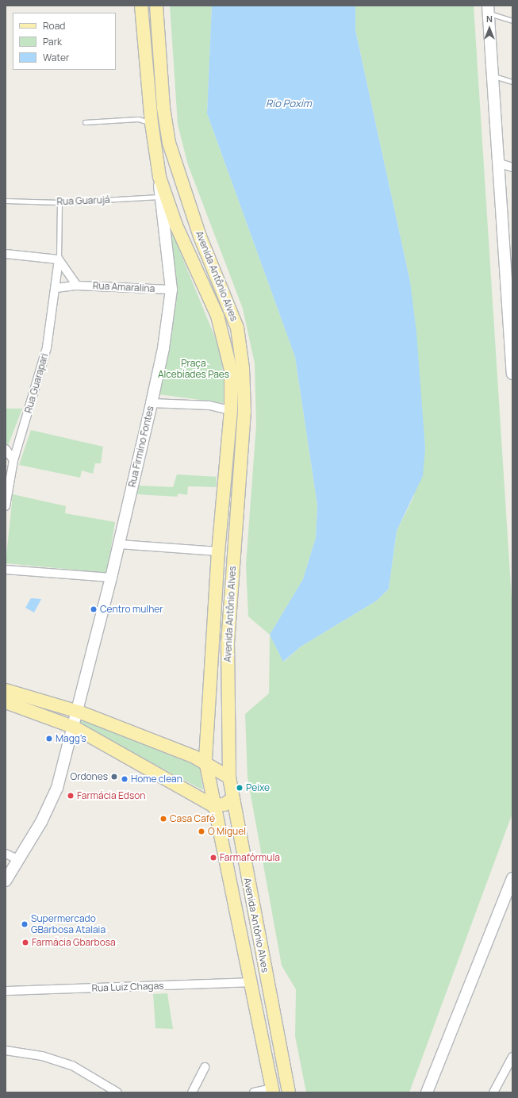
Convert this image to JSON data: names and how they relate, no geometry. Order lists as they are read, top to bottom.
{
  "streets": {
    "main road": ["Avenida Antônio Alves"],
    "street": [
      "Rua Amaralina",
      "Rua Guarapari",
      "Rua Firmino Fontes",
      "Rua Luiz Chagas"
    ],
    "lane": ["Rua Guarujá"]
  },
  "crossings": [
    ["Rua Guarujá", "Rua Firmino Fontes"],
    ["Avenida Antônio Alves", "Rua Firmino Fontes"],
    ["Avenida Antônio Alves", "Rua Luiz Chagas"],
    ["Rua Amaralina", "Rua Guarapari"],
    ["Rua Amaralina", "Rua Firmino Fontes"]
  ],
  "water": ["Rio Poxim"],
  "parks": ["Praça Alcebíades Paes"],
  "places": [
    "Centro mulher",
    "Magg's",
    "Ordones",
    "Home clean",
    "Peixe",
    "Farmácia Edson",
    "Casa Café",
    "O Miguel",
    "Farmafórmula",
    "Supermercado GBarbosa Atalaia",
    "Farmácia Gbarbosa"
  ],
  "legend": ["Road", "Park", "Water"],
  "north": "top"
}
